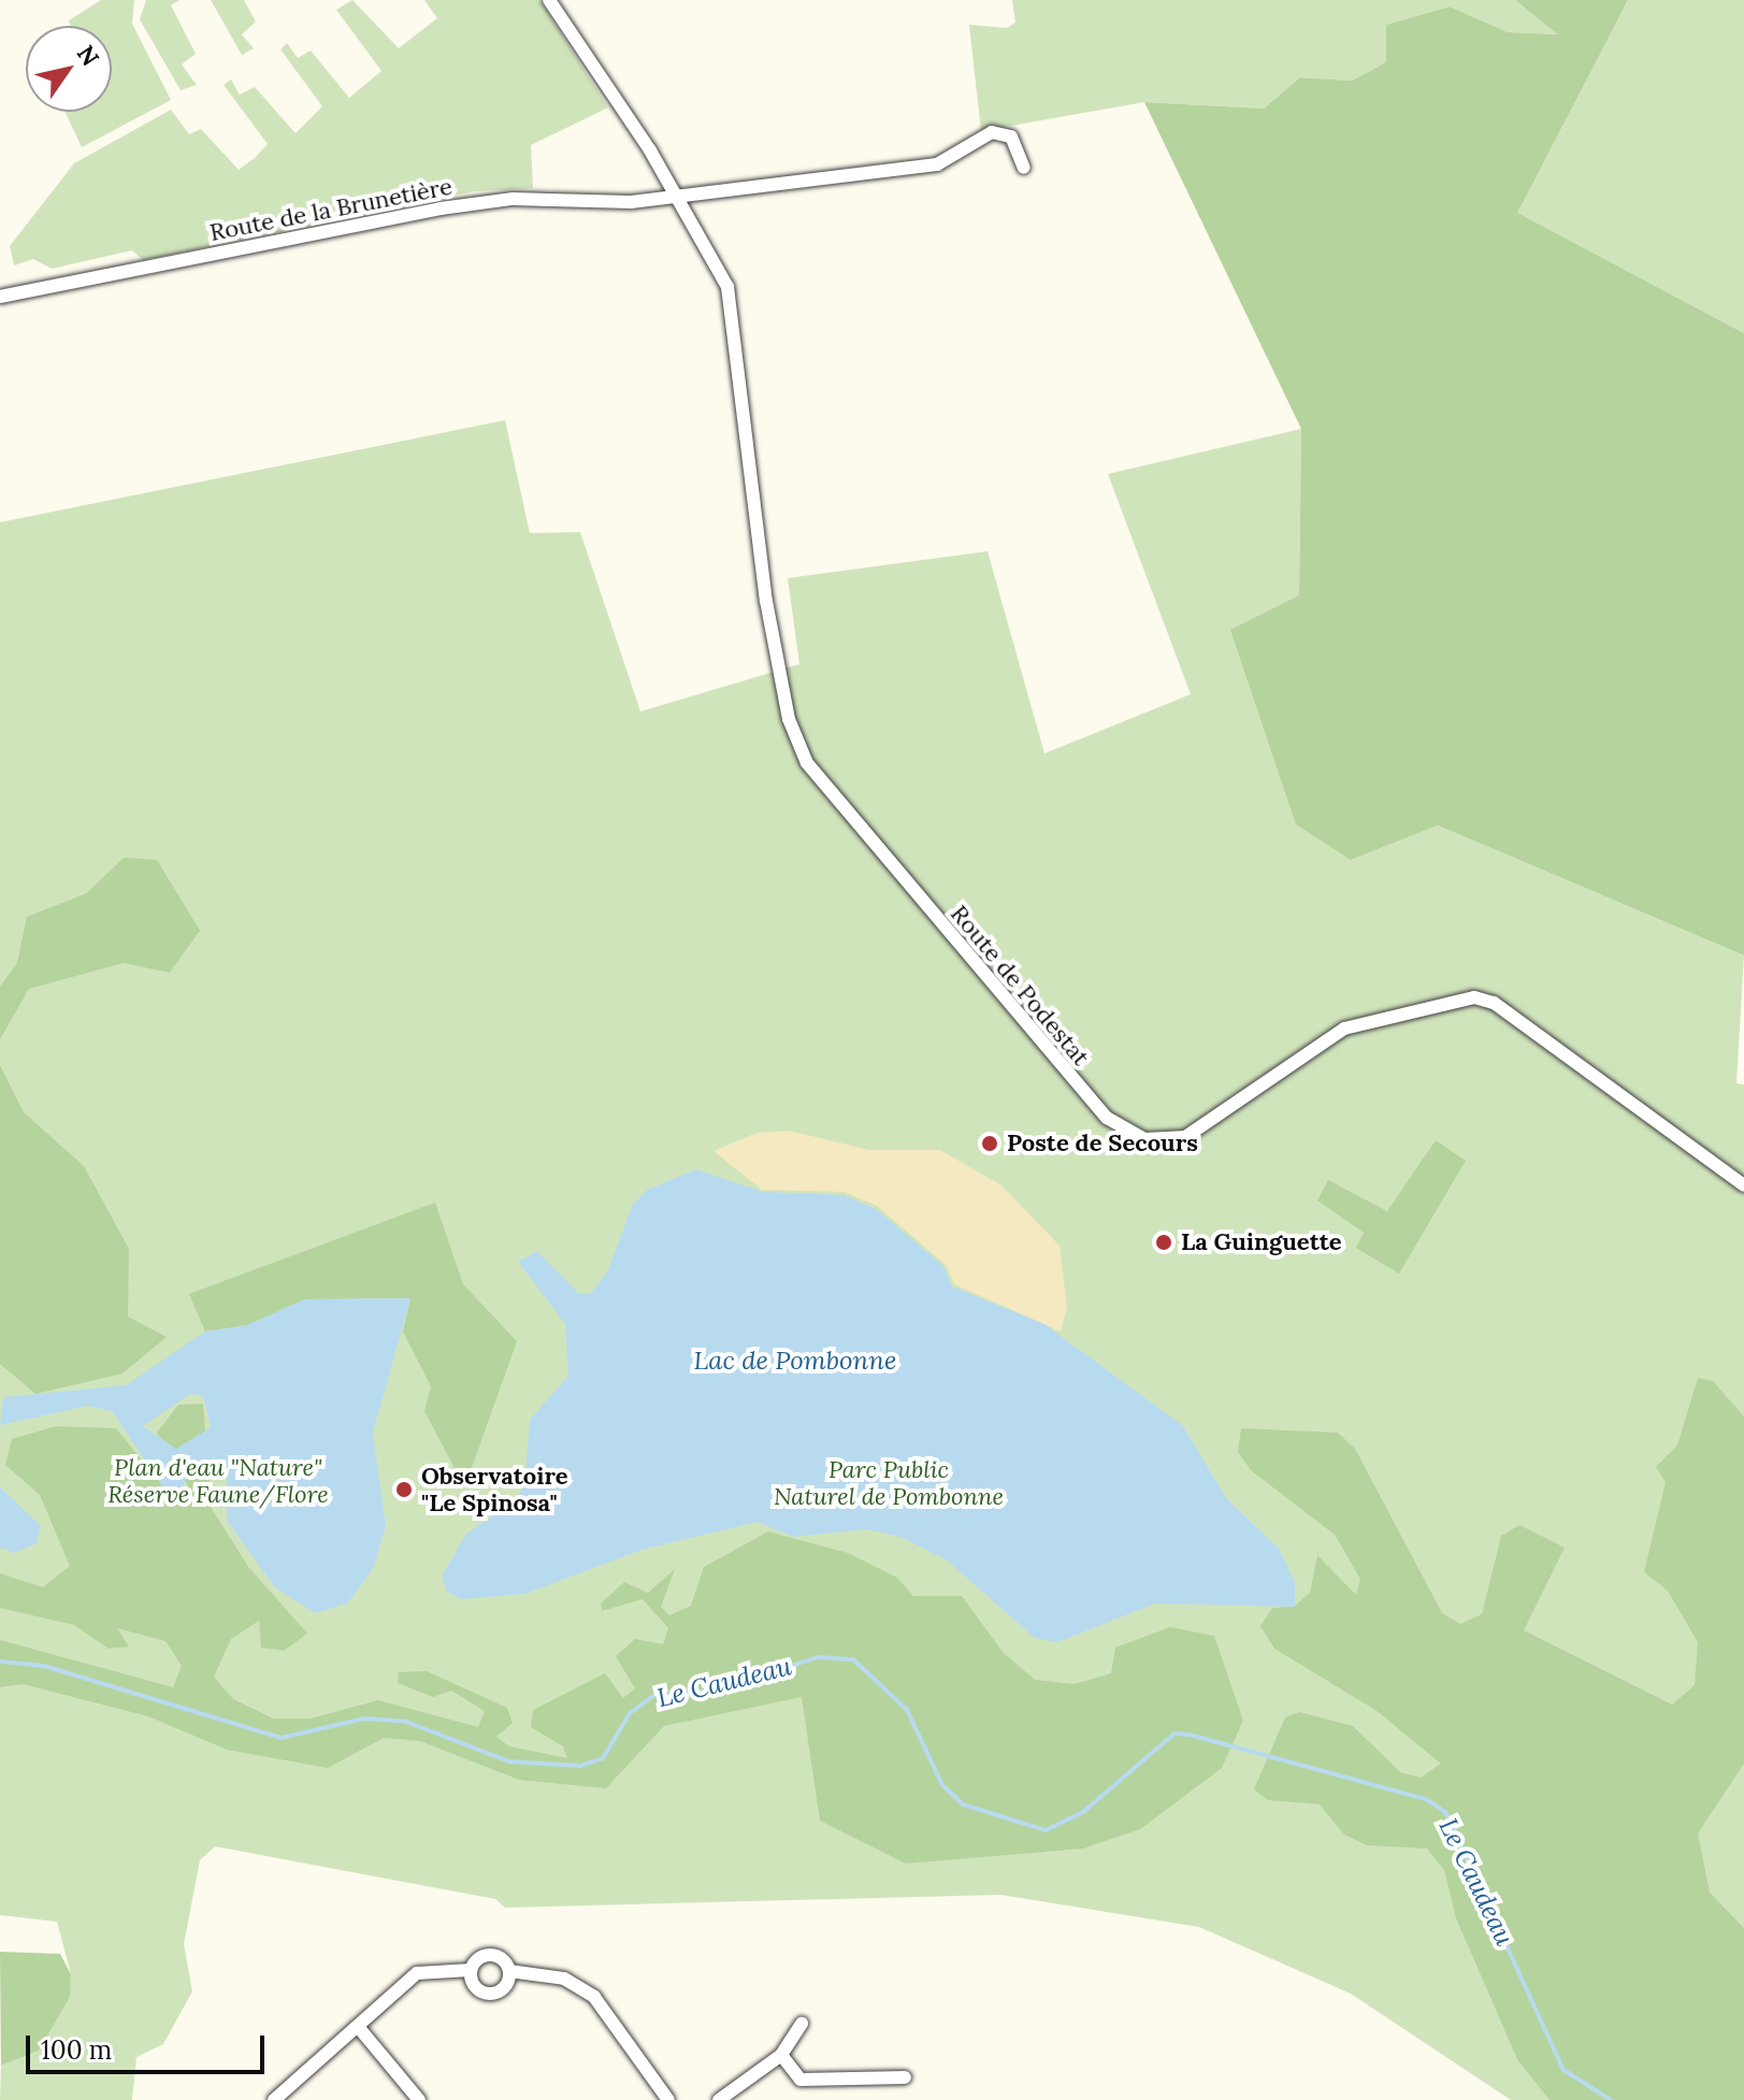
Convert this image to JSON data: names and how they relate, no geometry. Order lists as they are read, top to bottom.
{
  "streets": {
    "street": ["Route de la Brunetière", "Route de Podestat"]
  },
  "crossings": [
    ["Route de la Brunetière", "Route de Podestat"]
  ],
  "water": ["Lac de Pombonne", "Le Caudeau"],
  "parks": ["Plan d'eau \"Nature\" Réserve Faune/Flore", "Parc Public Naturel de Pombonne"],
  "places": ["Poste de Secours", "La Guinguette", "Observatoire \"Le Spinosa\""],
  "scale_bar": "100 m",
  "north": "top right"
}
